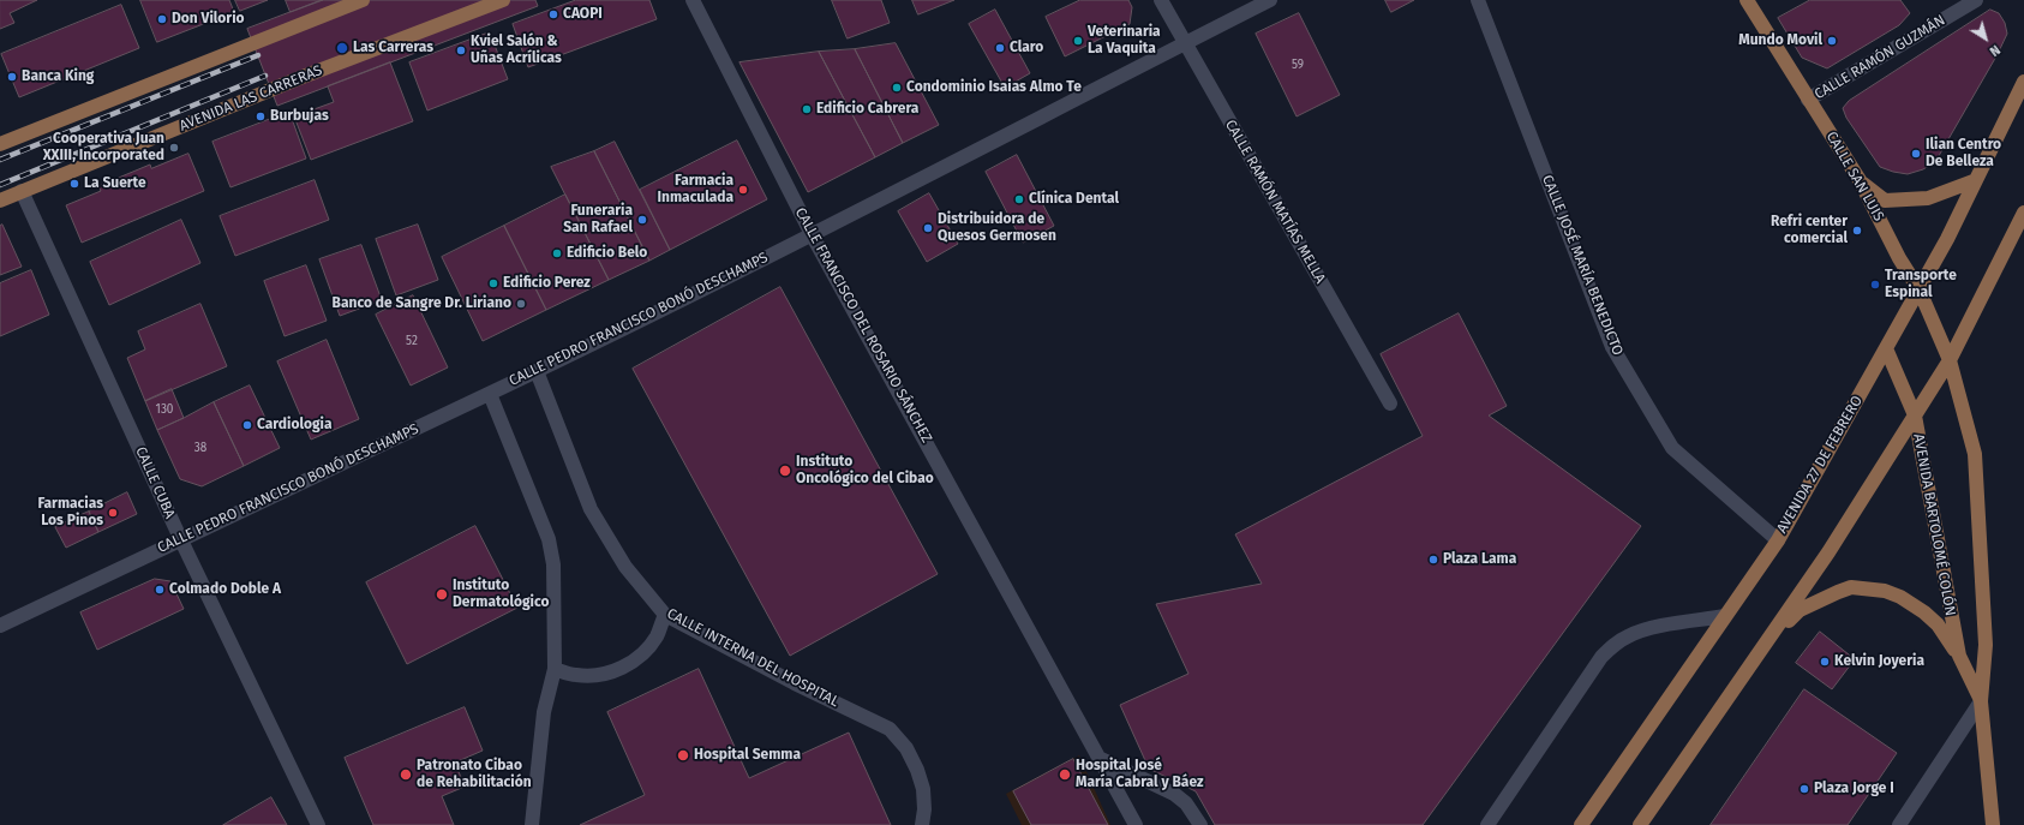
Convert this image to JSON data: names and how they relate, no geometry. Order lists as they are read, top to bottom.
{
  "streets": {
    "main road": [
      "AVENIDA LAS CARRERAS",
      "CALLE SAN LUIS",
      "AVENIDA 27 DE FEBRERO",
      "AVENIDA BARTOLOMÉ COLÓN"
    ],
    "street": [
      "CALLE RAMÓN GUZMÁN",
      "CALLE RAMÓN MATÍAS MELLA",
      "CALLE JOSÉ MARÍA BENEDICTO",
      "CALLE PEDRO FRANCISCO BONÓ DESCHAMPS",
      "CALLE FRANCISCO DEL ROSARIO SÁNCHEZ",
      "CALLE CUBA",
      "CALLE INTERNA DEL HOSPITAL"
    ]
  },
  "crossings": [
    ["CALLE RAMÓN GUZMÁN", "CALLE SAN LUIS"],
    ["AVENIDA LAS CARRERAS", "CALLE CUBA"],
    ["CALLE SAN LUIS", "AVENIDA 27 DE FEBRERO"],
    ["CALLE SAN LUIS", "AVENIDA BARTOLOMÉ COLÓN"],
    ["CALLE RAMÓN MATÍAS MELLA", "CALLE PEDRO FRANCISCO BONÓ DESCHAMPS"],
    ["CALLE JOSÉ MARÍA BENEDICTO", "AVENIDA 27 DE FEBRERO"],
    ["CALLE PEDRO FRANCISCO BONÓ DESCHAMPS", "CALLE FRANCISCO DEL ROSARIO SÁNCHEZ"],
    ["CALLE PEDRO FRANCISCO BONÓ DESCHAMPS", "CALLE CUBA"],
    ["CALLE PEDRO FRANCISCO BONÓ DESCHAMPS", "CALLE INTERNA DEL HOSPITAL"],
    ["AVENIDA 27 DE FEBRERO", "AVENIDA BARTOLOMÉ COLÓN"]
  ],
  "places": [
    "CAOPI",
    "Don Vilorio",
    "Veterinaria La Vaquita",
    "Mundo Movil",
    "Las Carreras",
    "Claro",
    "Kviel Salón & Uñas Acrílicas",
    "Banca King",
    "Condominio Isaias Almo Te",
    "Edificio Cabrera",
    "Burbujas",
    "Cooperativa Juan XXIII, Incorporated",
    "Ilian Centro De Belleza",
    "La Suerte",
    "Farmacia Inmaculada",
    "Clínica Dental",
    "Funeraria San Rafael",
    "Distribuidora de Quesos Germosen",
    "Refri center comercial",
    "Edificio Belo",
    "Edificio Perez",
    "Transporte Espinal",
    "Banco de Sangre Dr. Liriano",
    "Cardiologia",
    "Instituto Oncológico del Cibao",
    "Farmacias Los Pinos",
    "Plaza Lama",
    "Colmado Doble A",
    "Instituto Dermatológico",
    "Kelvin Joyeria",
    "Hospital Semma",
    "Patronato Cibao de Rehabilitación",
    "Hospital José María Cabral y Báez",
    "Plaza Jorge I"
  ],
  "house_numbers": [
    "59",
    "52",
    "130",
    "38"
  ],
  "north": "bottom right"
}
